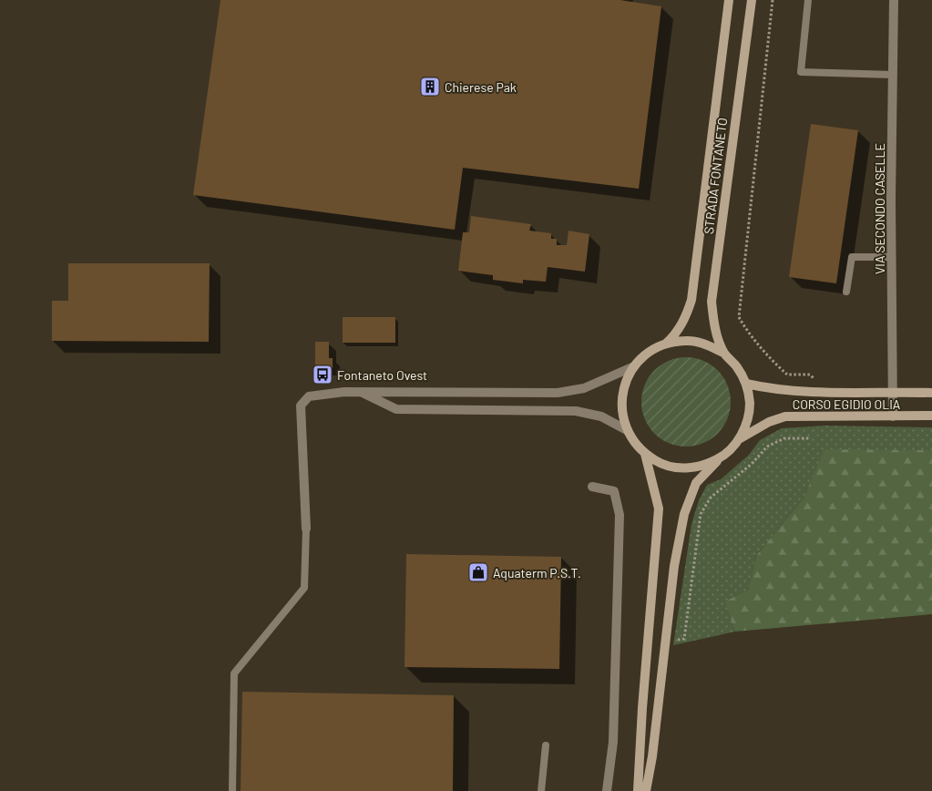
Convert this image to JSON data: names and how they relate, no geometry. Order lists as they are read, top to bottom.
{
  "streets": {
    "street": ["STRADA FONTANETO", "VIA SECONDO CASELLE", "CORSO EGIDIO OLIA"]
  },
  "crossings": [
    ["STRADA FONTANETO", "CORSO EGIDIO OLIA"],
    ["VIA SECONDO CASELLE", "CORSO EGIDIO OLIA"]
  ],
  "places": {
    "building": ["Chierese Pak"],
    "bus stop": ["Fontaneto Ovest"],
    "shop": ["Aquaterm P.S.T."]
  }
}
